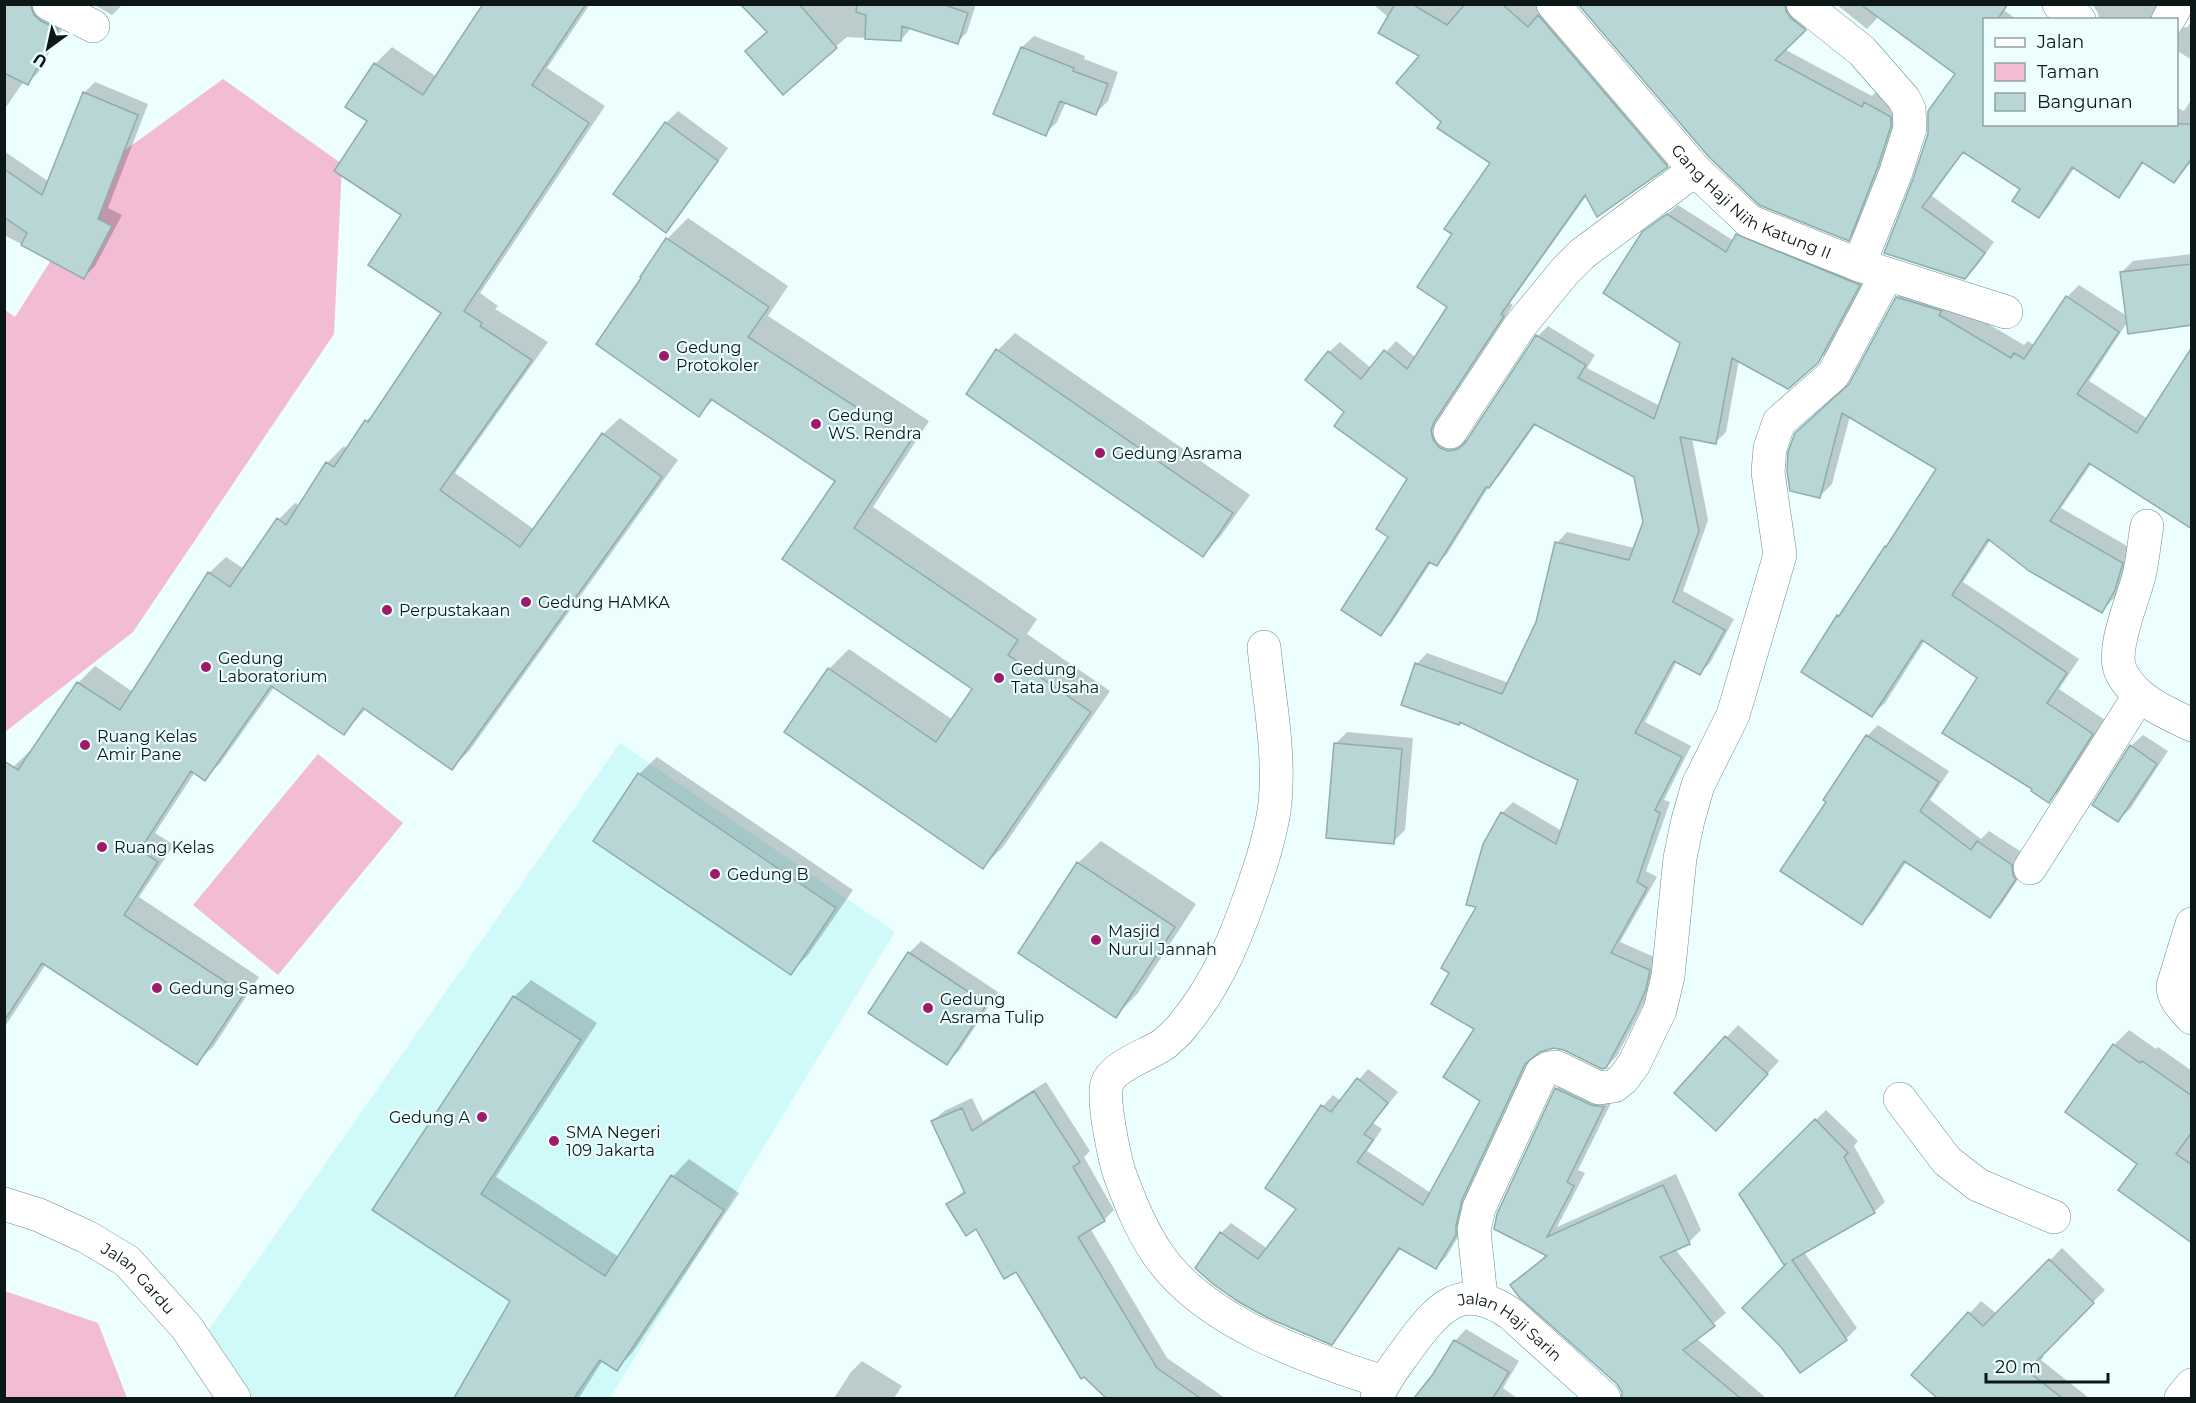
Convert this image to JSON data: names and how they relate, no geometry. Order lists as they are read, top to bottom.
{
  "streets": {
    "street": ["Gang Haji Niih Katung II", "Jalan Gardu", "Jalan Haji Sarin"]
  },
  "places": [
    "Gedung Protokoler",
    "Gedung WS. Rendra",
    "Gedung Asrama",
    "Gedung HAMKA",
    "Perpustakaan",
    "Gedung Laboratorium",
    "Gedung Tata Usaha",
    "Ruang Kelas Amir Pane",
    "Ruang Kelas",
    "Gedung B",
    "Masjid Nurul Jannah",
    "Gedung Sameo",
    "Gedung Asrama Tulip",
    "Gedung A",
    "SMA Negeri 109 Jakarta"
  ],
  "legend": ["Jalan", "Taman", "Bangunan"],
  "scale_bar": "20 m",
  "north": "bottom left"
}
